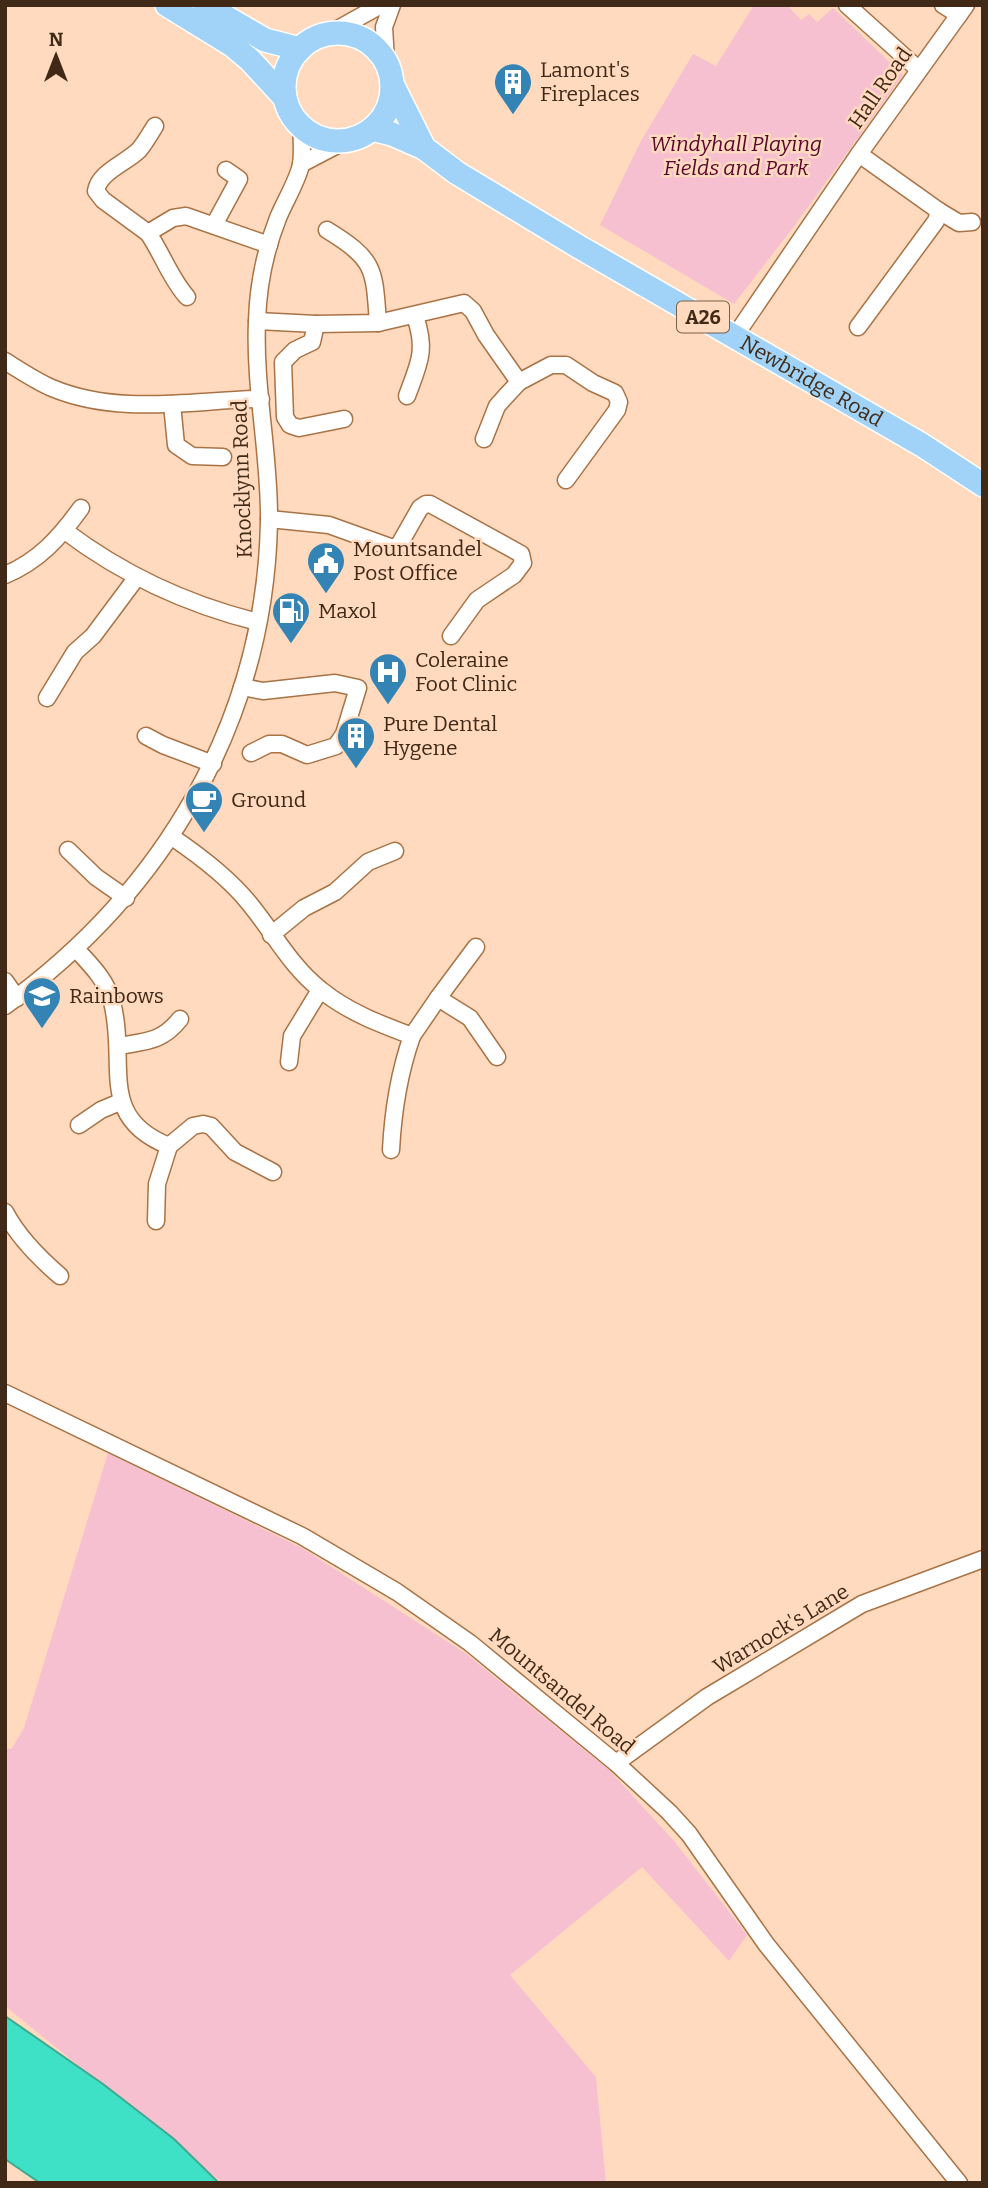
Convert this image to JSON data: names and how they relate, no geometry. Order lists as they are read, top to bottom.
{
  "streets": {
    "highway": ["A26", "Newbridge Road"],
    "street": [
      "Hall Road",
      "Knocklynn Road",
      "Warnock's Lane",
      "Mountsandel Road"
    ]
  },
  "crossings": [
    ["Hall Road", "Newbridge Road"],
    ["A26", "Newbridge Road"],
    ["A26", "Knocklynn Road"],
    ["Newbridge Road", "Knocklynn Road"],
    ["Warnock's Lane", "Mountsandel Road"]
  ],
  "parks": ["Windyhall Playing Fields and Park"],
  "places": {
    "building": ["Lamont's Fireplaces", "Pure Dental Hygene"],
    "public building": ["Mountsandel Post Office"],
    "fuel station": ["Maxol"],
    "hospital": ["Coleraine Foot Clinic"],
    "cafe": ["Ground"],
    "school or university": ["Rainbows"]
  },
  "north": "top"
}
